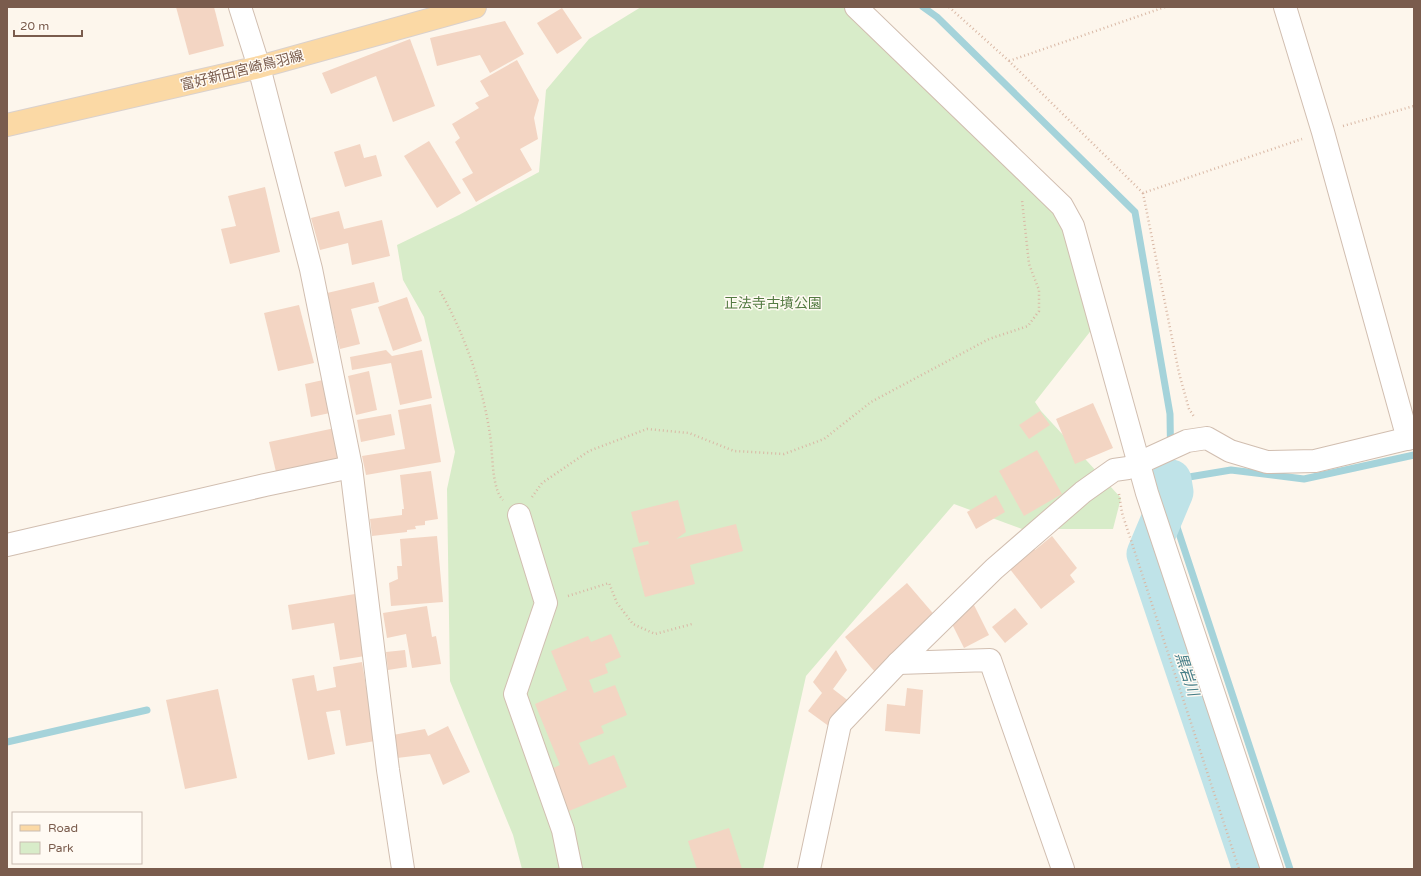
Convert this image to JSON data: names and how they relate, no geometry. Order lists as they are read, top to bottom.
{
  "streets": {
    "main road": ["富好新田宮崎鳥羽線"]
  },
  "water": ["黒岩川"],
  "parks": ["正法寺古墳公園"],
  "legend": ["Road", "Park"],
  "scale_bar": "20 m"
}
